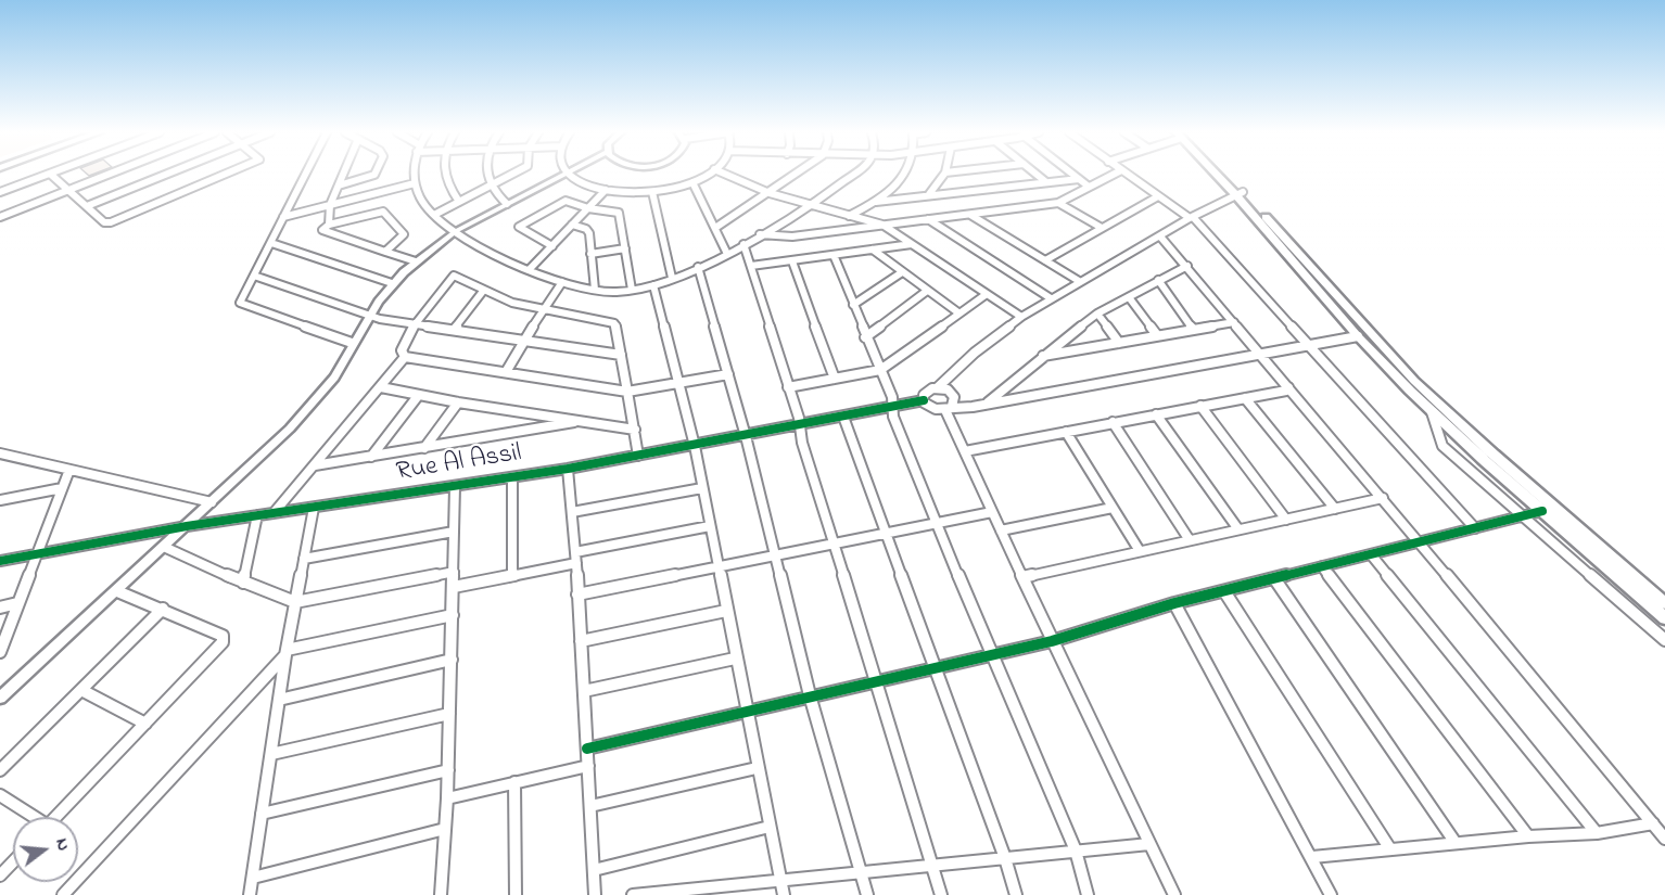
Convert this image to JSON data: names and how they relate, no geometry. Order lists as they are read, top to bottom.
{
  "streets": {
    "street": ["Rue Al Assil"]
  },
  "north": "right"
}
